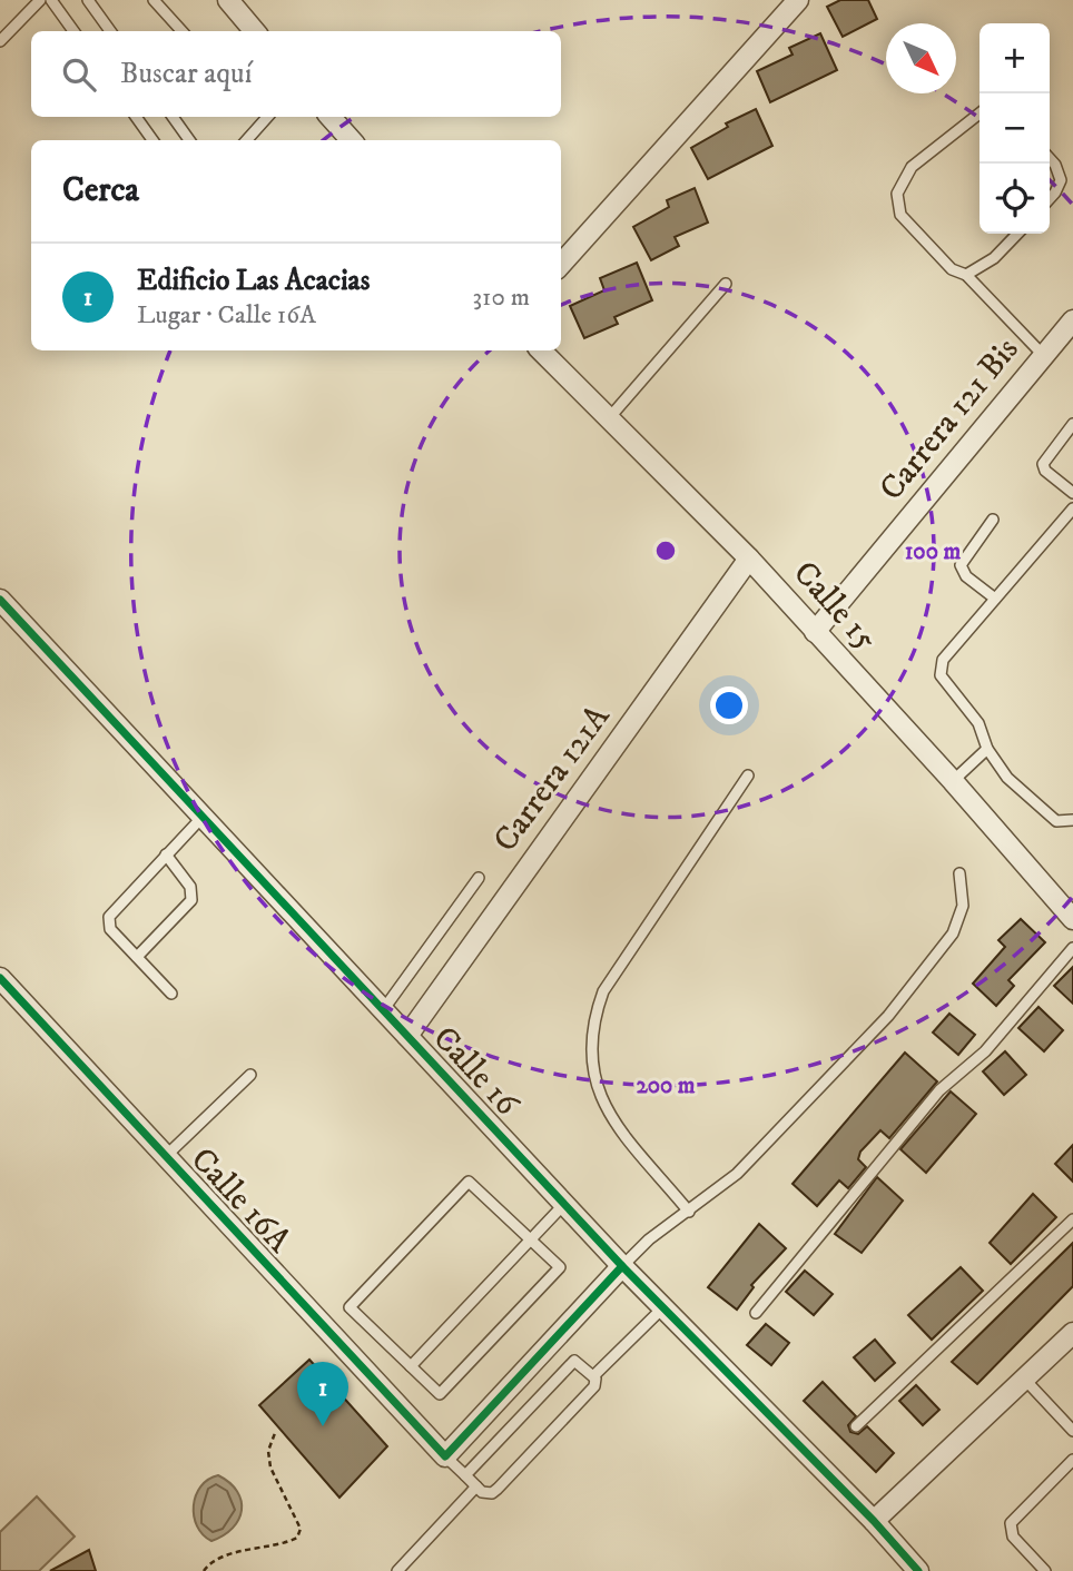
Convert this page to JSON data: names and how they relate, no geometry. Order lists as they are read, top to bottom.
{
  "streets": {
    "street": [
      "Carrera 121 Bis",
      "Calle 15",
      "Carrera 121A",
      "Calle 16",
      "Calle 16A"
    ]
  },
  "crossings": [
    ["Carrera 121 Bis", "Calle 15"],
    ["Calle 15", "Carrera 121A"],
    ["Carrera 121A", "Calle 16"]
  ],
  "north": "bottom right",
  "page": {
    "map_buttons": ["+", "−"],
    "search": "Buscar aquí",
    "heading": "Cerca",
    "list": [
      {
        "mark": "1",
        "name": "Edificio Las Acacias",
        "note": "Lugar · Calle 16A",
        "value": "310 m"
      }
    ],
    "pins": "1"
  },
  "rings": ["100 m", "200 m"]
}
